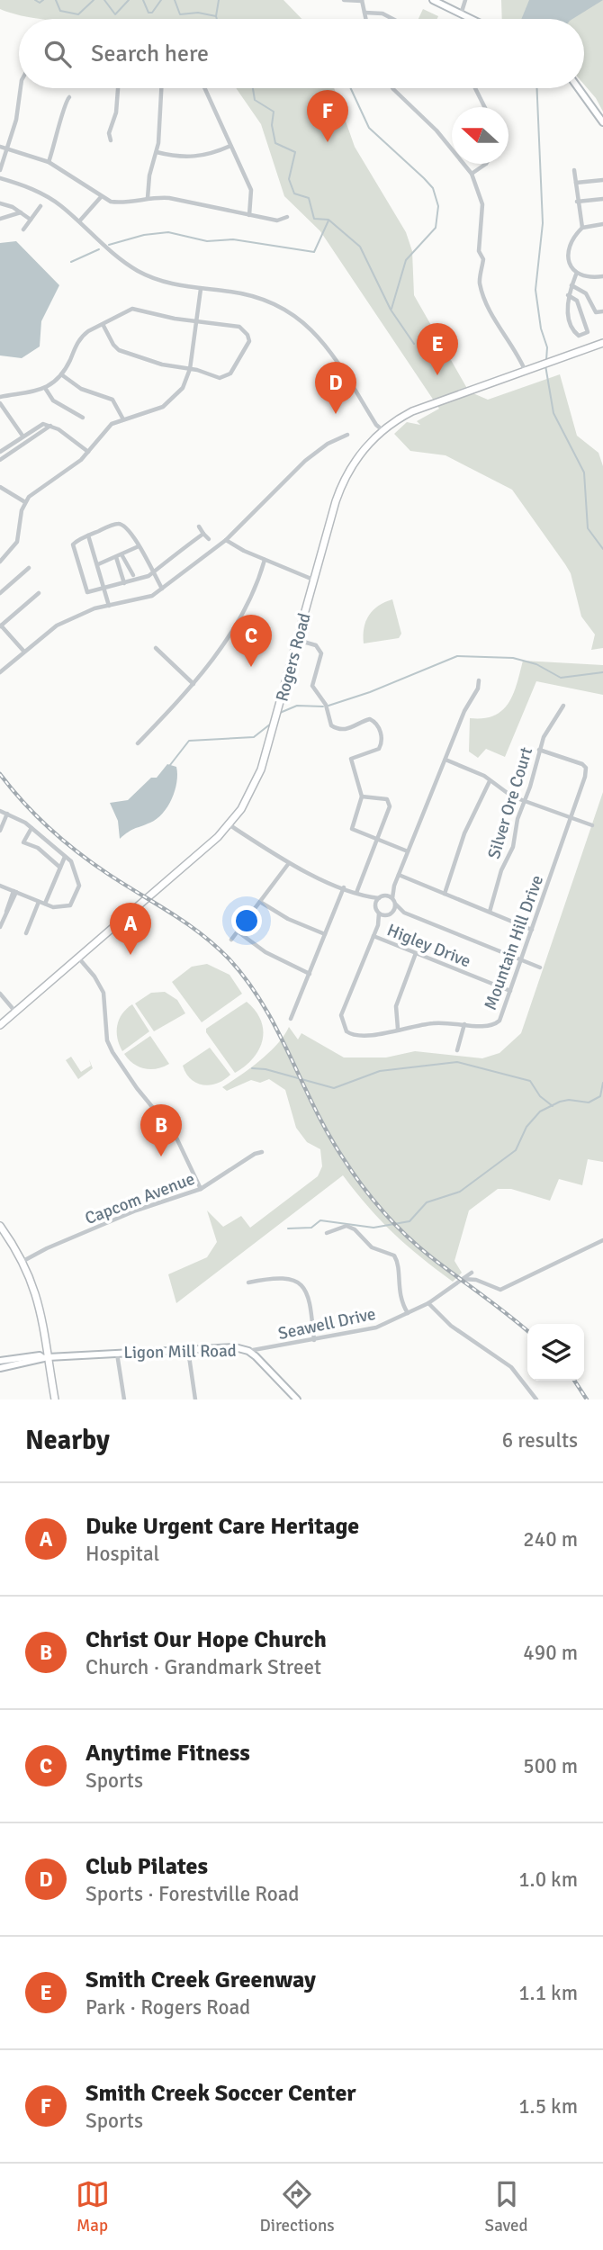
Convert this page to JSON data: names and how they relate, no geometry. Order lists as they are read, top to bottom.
{
  "streets": {
    "main road": ["Rogers Road", "Ligon Mill Road"],
    "street": [
      "Silver Ore Court",
      "Mountain Hill Drive",
      "Higley Drive",
      "Capcom Avenue",
      "Seawell Drive"
    ]
  },
  "crossings": [
    ["Silver Ore Court", "Mountain Hill Drive"],
    ["Mountain Hill Drive", "Higley Drive"],
    ["Seawell Drive", "Ligon Mill Road"]
  ],
  "north": "left",
  "page": {
    "search": "Search here",
    "pins": [
      "F",
      "E",
      "D",
      "C",
      "A",
      "B"
    ],
    "heading": ["Nearby", "6 results"],
    "list": [
      {
        "mark": "A",
        "name": "Duke Urgent Care Heritage",
        "note": "Hospital",
        "value": "240 m"
      },
      {
        "mark": "B",
        "name": "Christ Our Hope Church",
        "note": "Church · Grandmark Street",
        "value": "490 m"
      },
      {
        "mark": "C",
        "name": "Anytime Fitness",
        "note": "Sports",
        "value": "500 m"
      },
      {
        "mark": "D",
        "name": "Club Pilates",
        "note": "Sports · Forestville Road",
        "value": "1.0 km"
      },
      {
        "mark": "E",
        "name": "Smith Creek Greenway",
        "note": "Park · Rogers Road",
        "value": "1.1 km"
      },
      {
        "mark": "F",
        "name": "Smith Creek Soccer Center",
        "note": "Sports",
        "value": "1.5 km"
      }
    ],
    "nav": ["Map", "Directions", "Saved"]
  }
}
